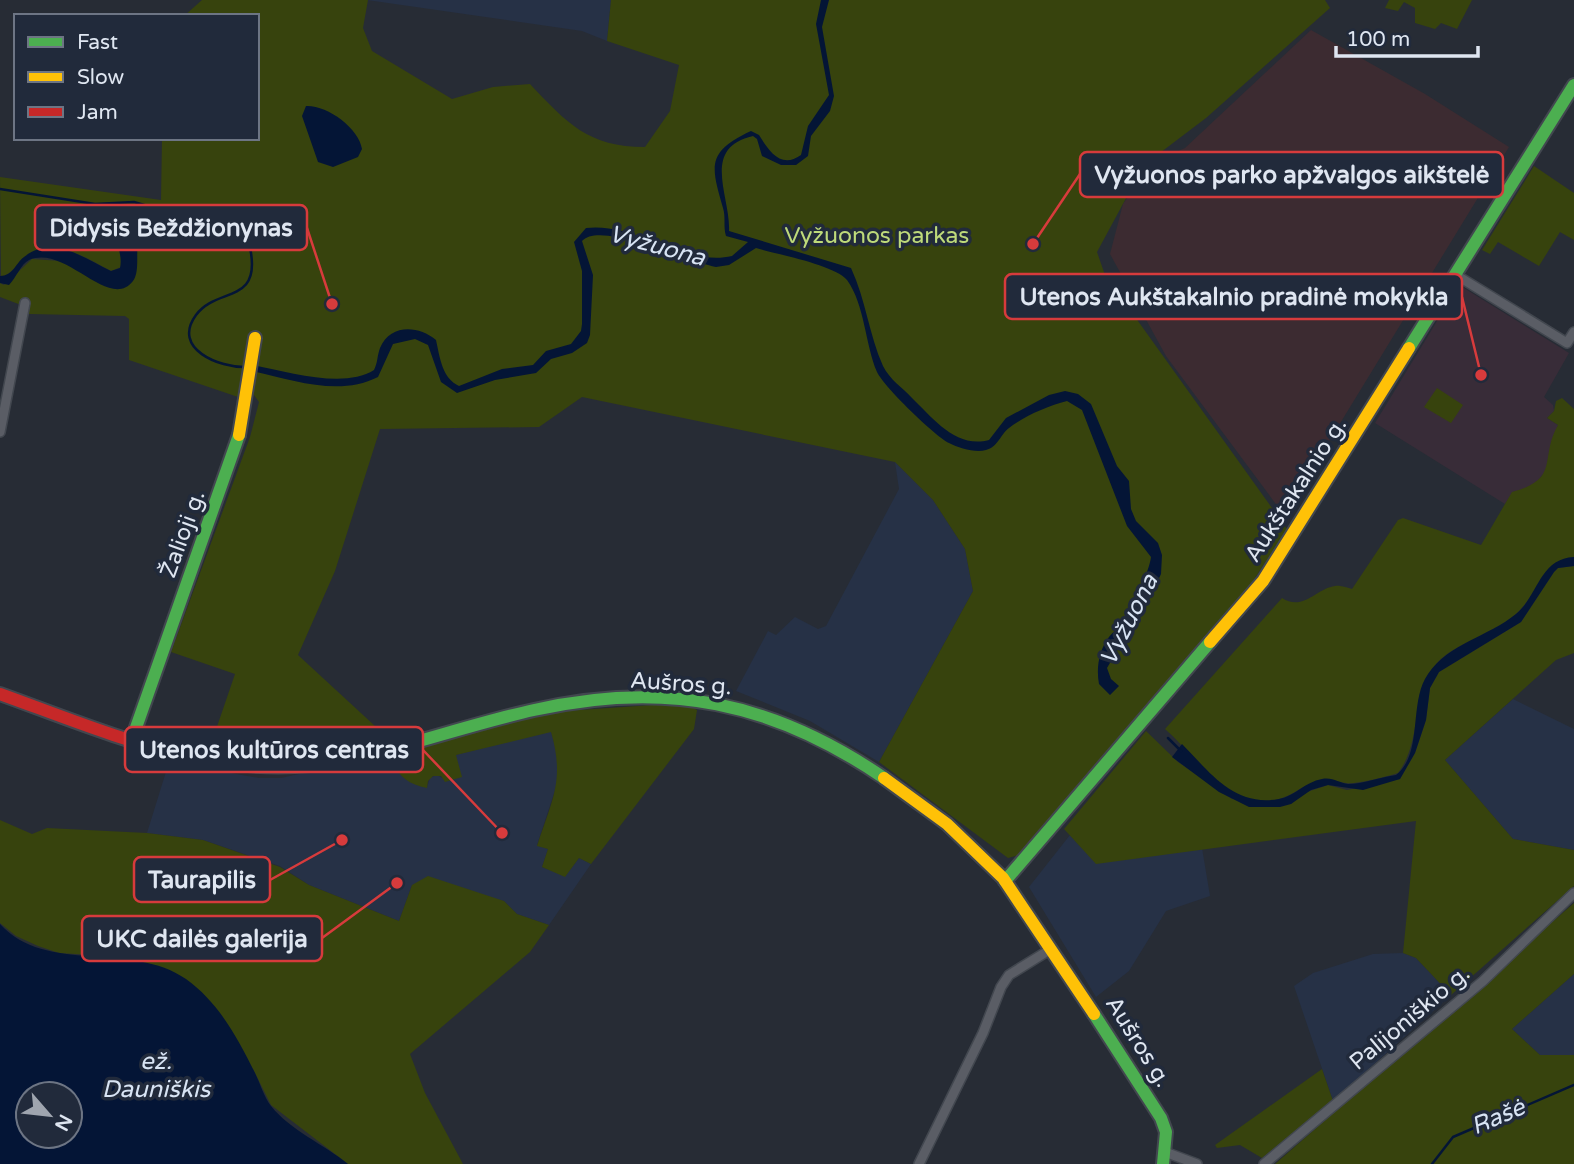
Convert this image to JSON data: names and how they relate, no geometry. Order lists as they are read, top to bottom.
{
  "streets": {
    "street": [
      "Aukštakalnio g.",
      "Žalioji g.",
      "Aušros g.",
      "Palijoniškio g."
    ]
  },
  "crossings": [
    ["Aukštakalnio g.", "Aušros g."],
    ["Žalioji g.", "Aušros g."]
  ],
  "water": ["Vyžuona", "ež. Dauniškis", "Rašė"],
  "parks": ["Vyžuonos parkas"],
  "places": [
    "Vyžuonos parko apžvalgos aikštelė",
    "Didysis Beždžionynas",
    "Utenos Aukštakalnio pradinė mokykla",
    "Utenos kultūros centras",
    "Taurapilis",
    "UKC dailės galerija"
  ],
  "legend": ["Fast", "Slow", "Jam"],
  "scale_bar": "100 m",
  "north": "bottom right"
}
